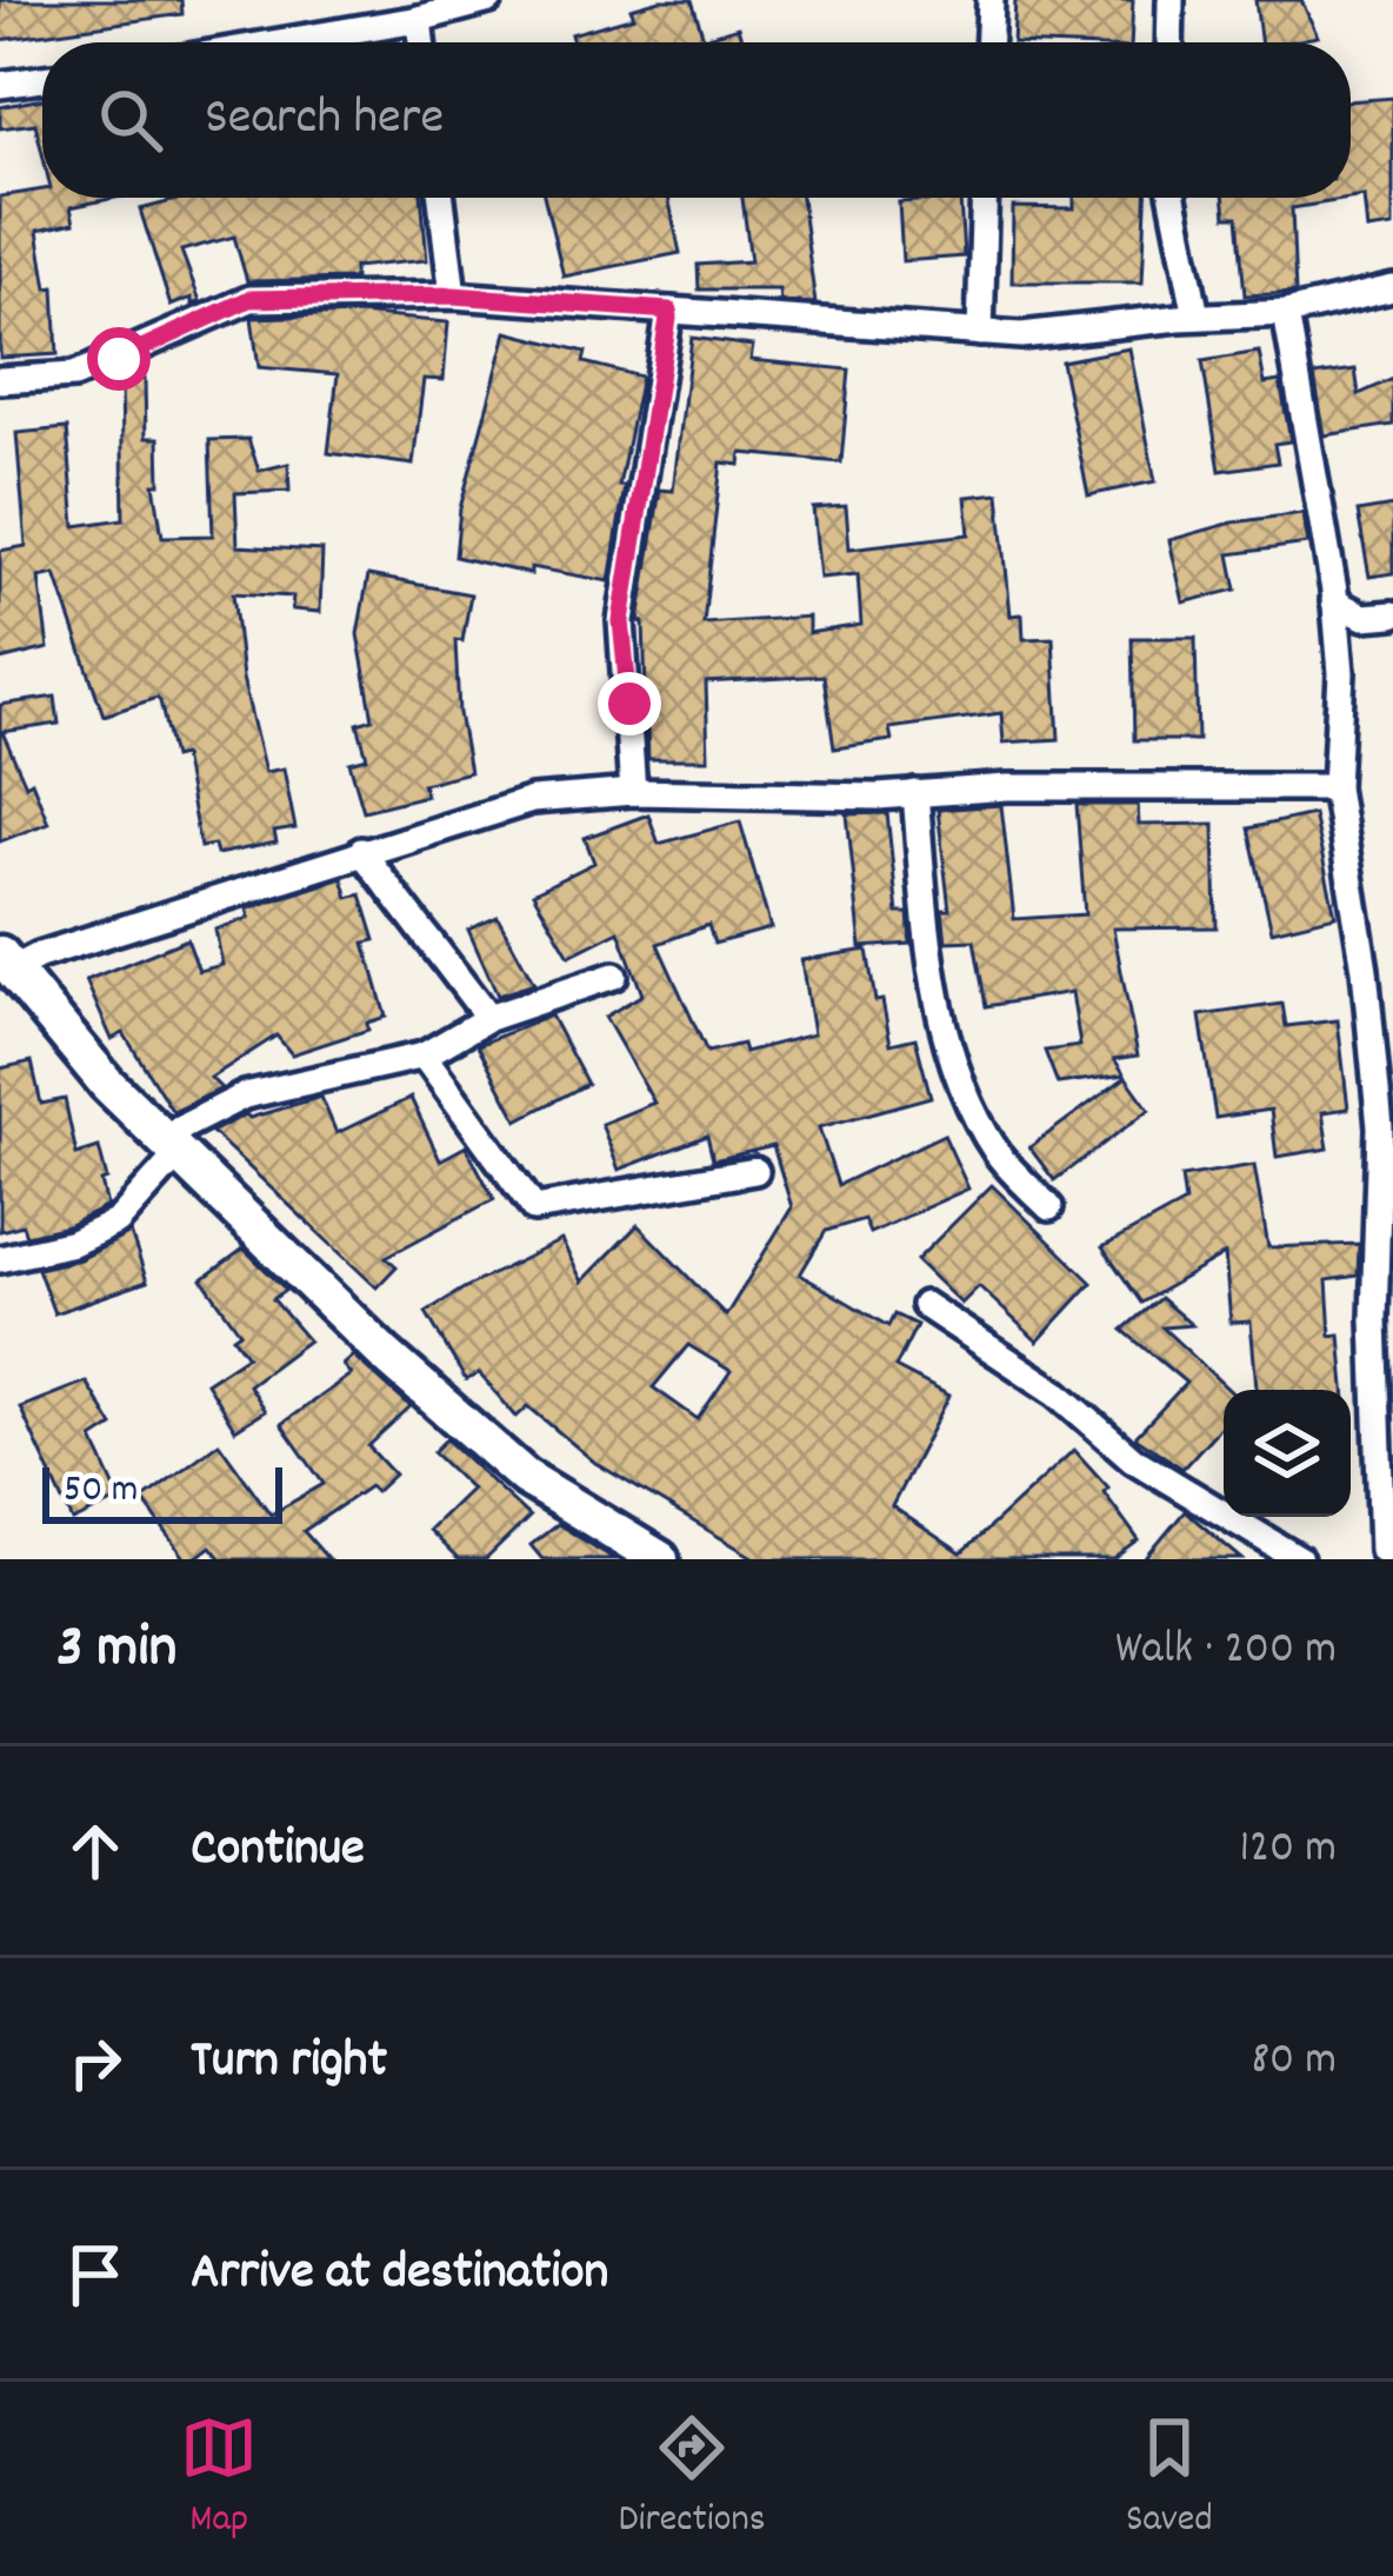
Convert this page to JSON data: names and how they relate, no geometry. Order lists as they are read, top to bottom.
{
  "scale_bar": "50 m",
  "page": {
    "search": "Search here",
    "scale": "50 m",
    "heading": ["3 min", "Walk · 200 m"],
    "list": [
      ["Continue", "120 m"],
      ["Turn right", "80 m"],
      "Arrive at destination"
    ],
    "nav": ["Map", "Directions", "Saved"]
  }
}
